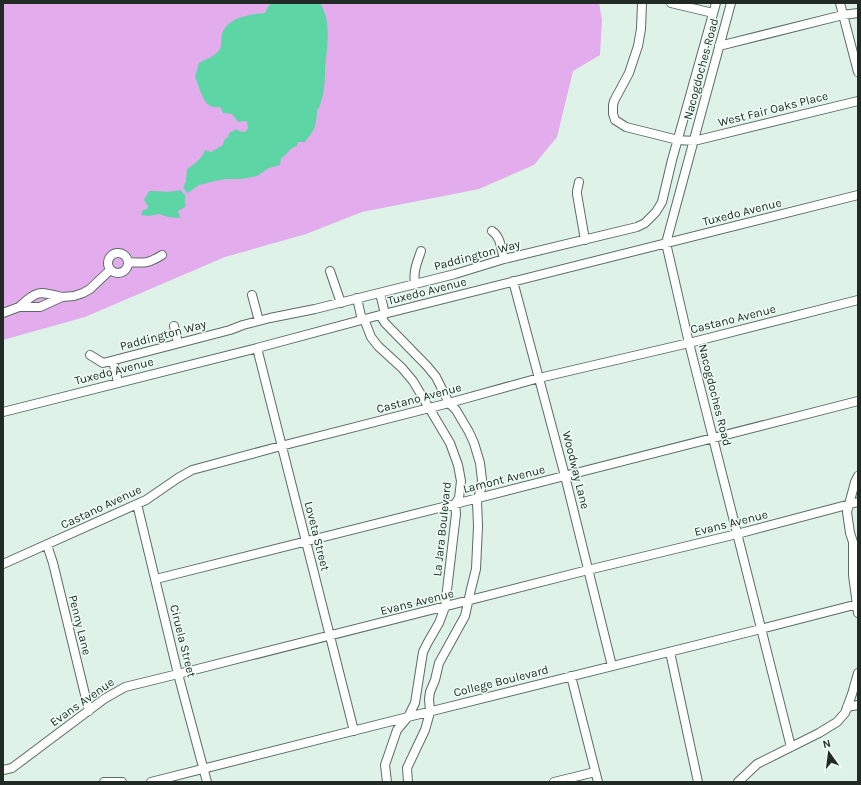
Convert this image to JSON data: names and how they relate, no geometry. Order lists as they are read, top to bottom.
{
  "streets": {
    "street": [
      "Nacogdoches Road",
      "West Fair Oaks Place",
      "Tuxedo Avenue",
      "Paddington Way",
      "Castano Avenue",
      "Woodway Lane",
      "Lamont Avenue",
      "Evans Avenue",
      "La Jara Boulevard",
      "Loveta Street",
      "Penny Lane",
      "Ciruela Street",
      "College Boulevard"
    ]
  },
  "crossings": [
    ["Nacogdoches Road", "West Fair Oaks Place"],
    ["Nacogdoches Road", "Tuxedo Avenue"],
    ["Nacogdoches Road", "Castano Avenue"],
    ["Nacogdoches Road", "Lamont Avenue"],
    ["Nacogdoches Road", "Evans Avenue"],
    ["Nacogdoches Road", "College Boulevard"],
    ["Tuxedo Avenue", "Woodway Lane"],
    ["Tuxedo Avenue", "La Jara Boulevard"],
    ["Tuxedo Avenue", "Loveta Street"],
    ["Paddington Way", "La Jara Boulevard"],
    ["Castano Avenue", "Woodway Lane"],
    ["Castano Avenue", "La Jara Boulevard"],
    ["Castano Avenue", "Loveta Street"],
    ["Castano Avenue", "Penny Lane"],
    ["Castano Avenue", "Ciruela Street"],
    ["Woodway Lane", "Lamont Avenue"],
    ["Woodway Lane", "Evans Avenue"],
    ["Woodway Lane", "College Boulevard"],
    ["Lamont Avenue", "La Jara Boulevard"],
    ["Lamont Avenue", "Loveta Street"],
    ["Lamont Avenue", "Ciruela Street"],
    ["Evans Avenue", "La Jara Boulevard"],
    ["Evans Avenue", "Loveta Street"],
    ["Evans Avenue", "Penny Lane"],
    ["Evans Avenue", "Ciruela Street"],
    ["La Jara Boulevard", "College Boulevard"],
    ["Loveta Street", "College Boulevard"],
    ["Ciruela Street", "College Boulevard"]
  ],
  "north": "top"
}
